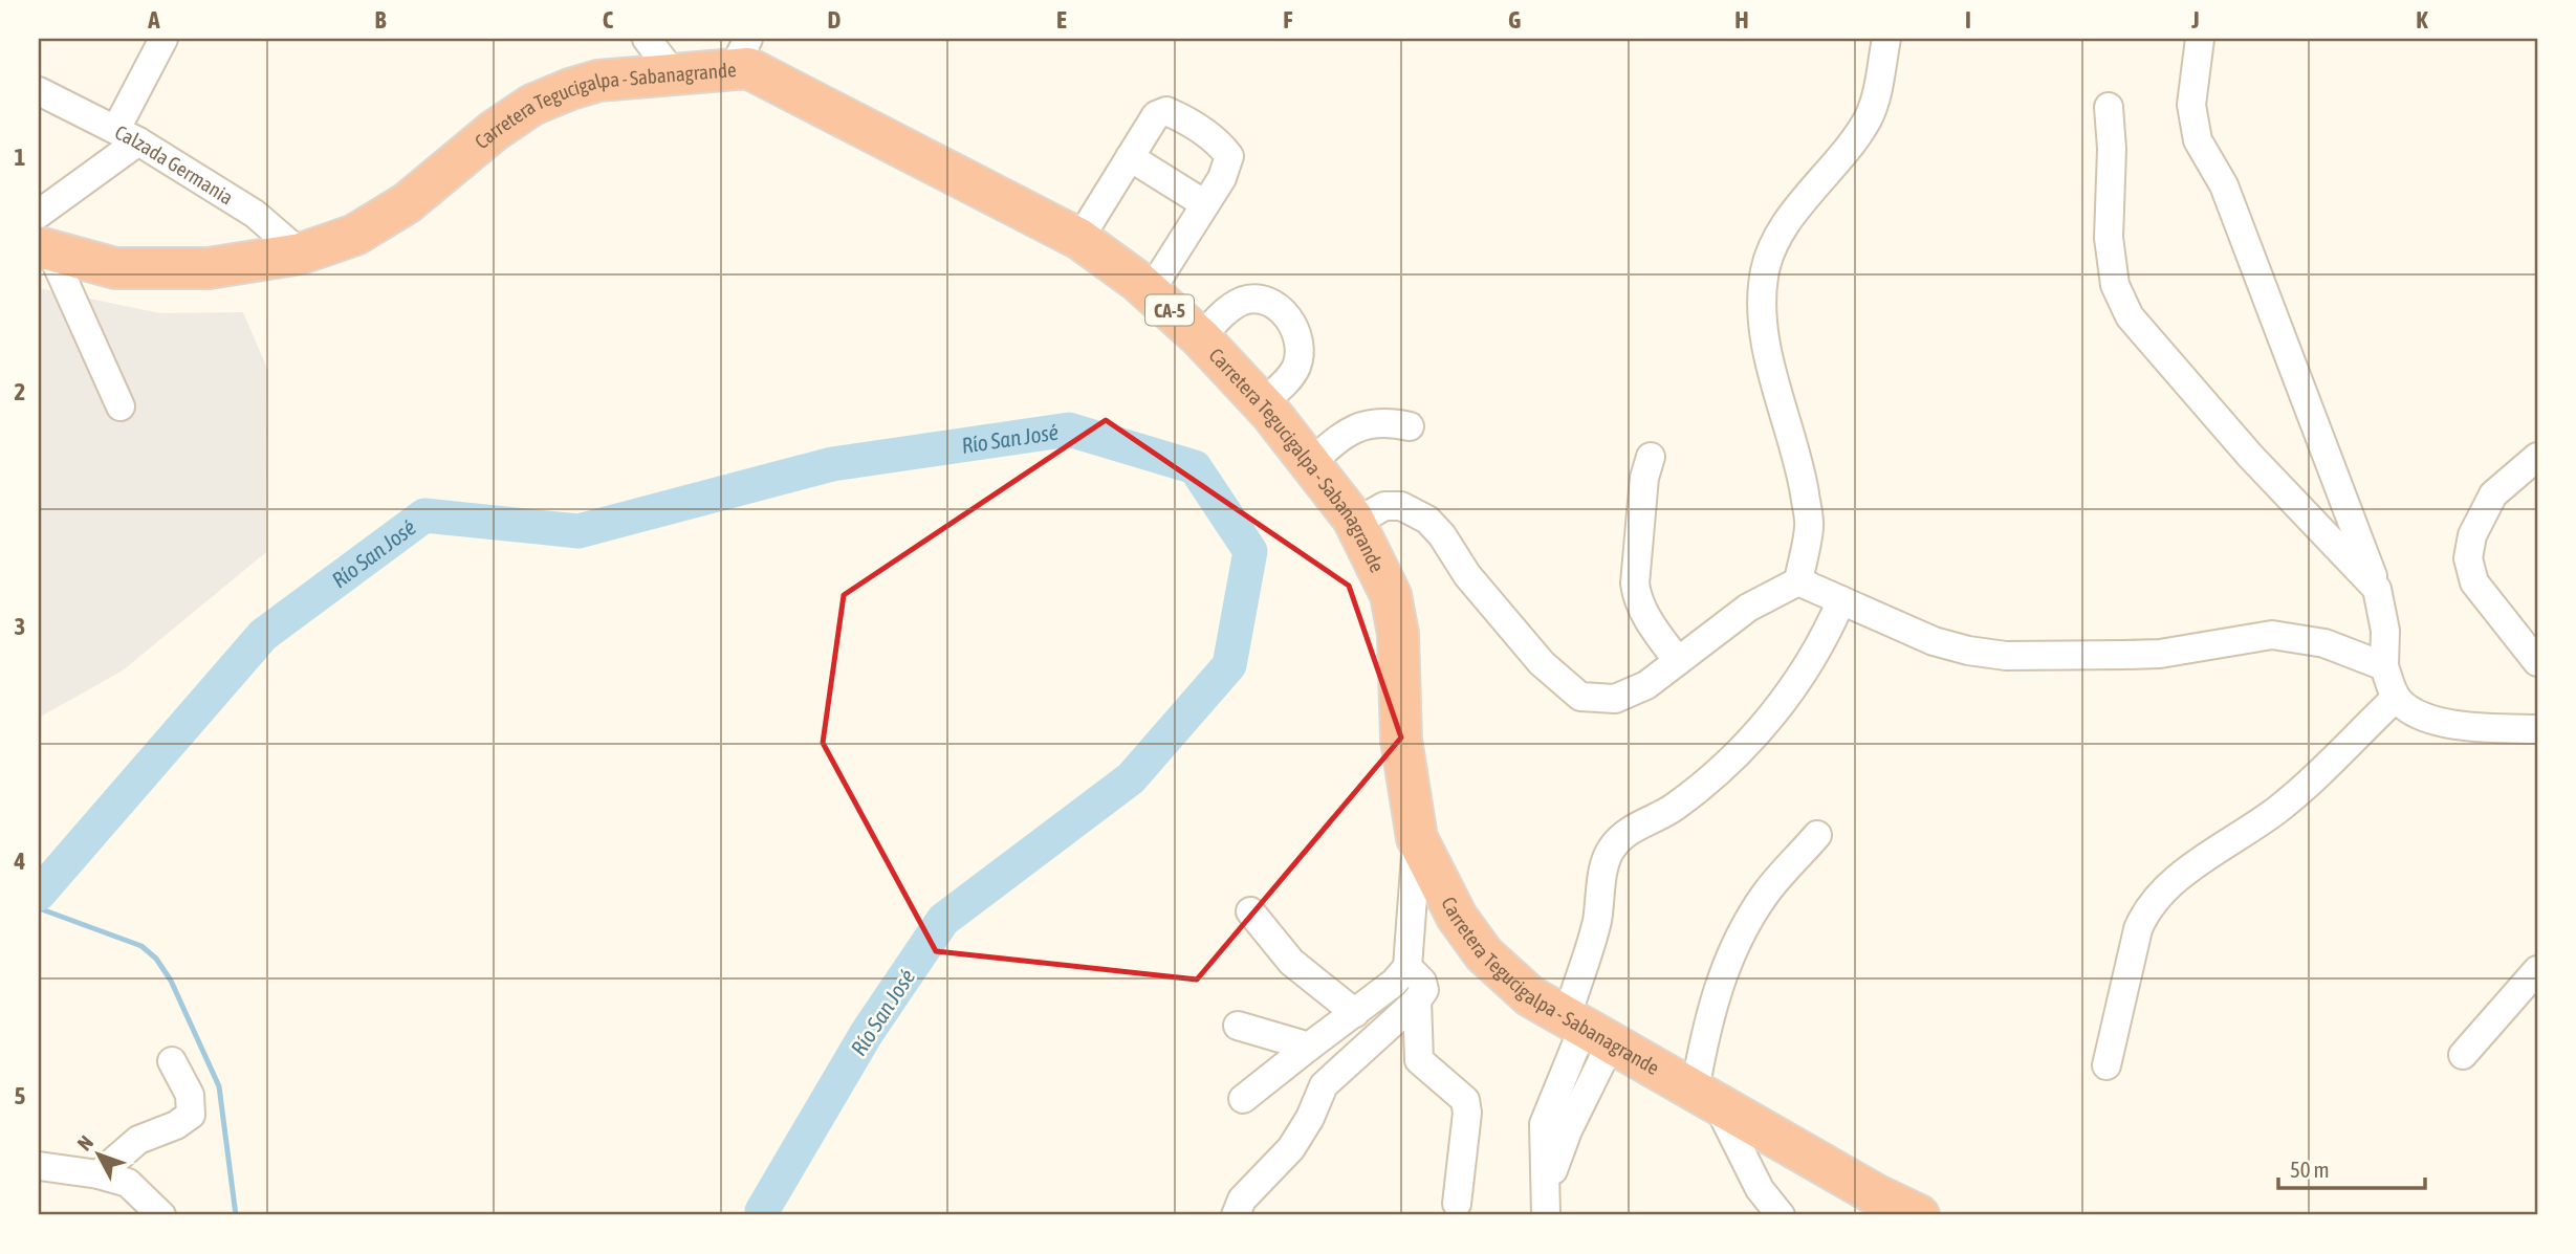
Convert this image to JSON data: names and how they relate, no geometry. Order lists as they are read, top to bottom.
{
  "streets": {
    "highway": ["Carretera Tegucigalpa - Sabanagrande", "CA-5"],
    "street": ["Calzada Germania"]
  },
  "crossings": [
    ["Carretera Tegucigalpa - Sabanagrande", "Calzada Germania"]
  ],
  "water": ["Río San José"],
  "scale_bar": "50 m",
  "north": "top left",
  "grid": {
    "columns": [
      "A",
      "B",
      "C",
      "D",
      "E",
      "F",
      "G",
      "H",
      "I",
      "J",
      "K"
    ],
    "rows": [
      "1",
      "2",
      "3",
      "4",
      "5"
    ]
  }
}
